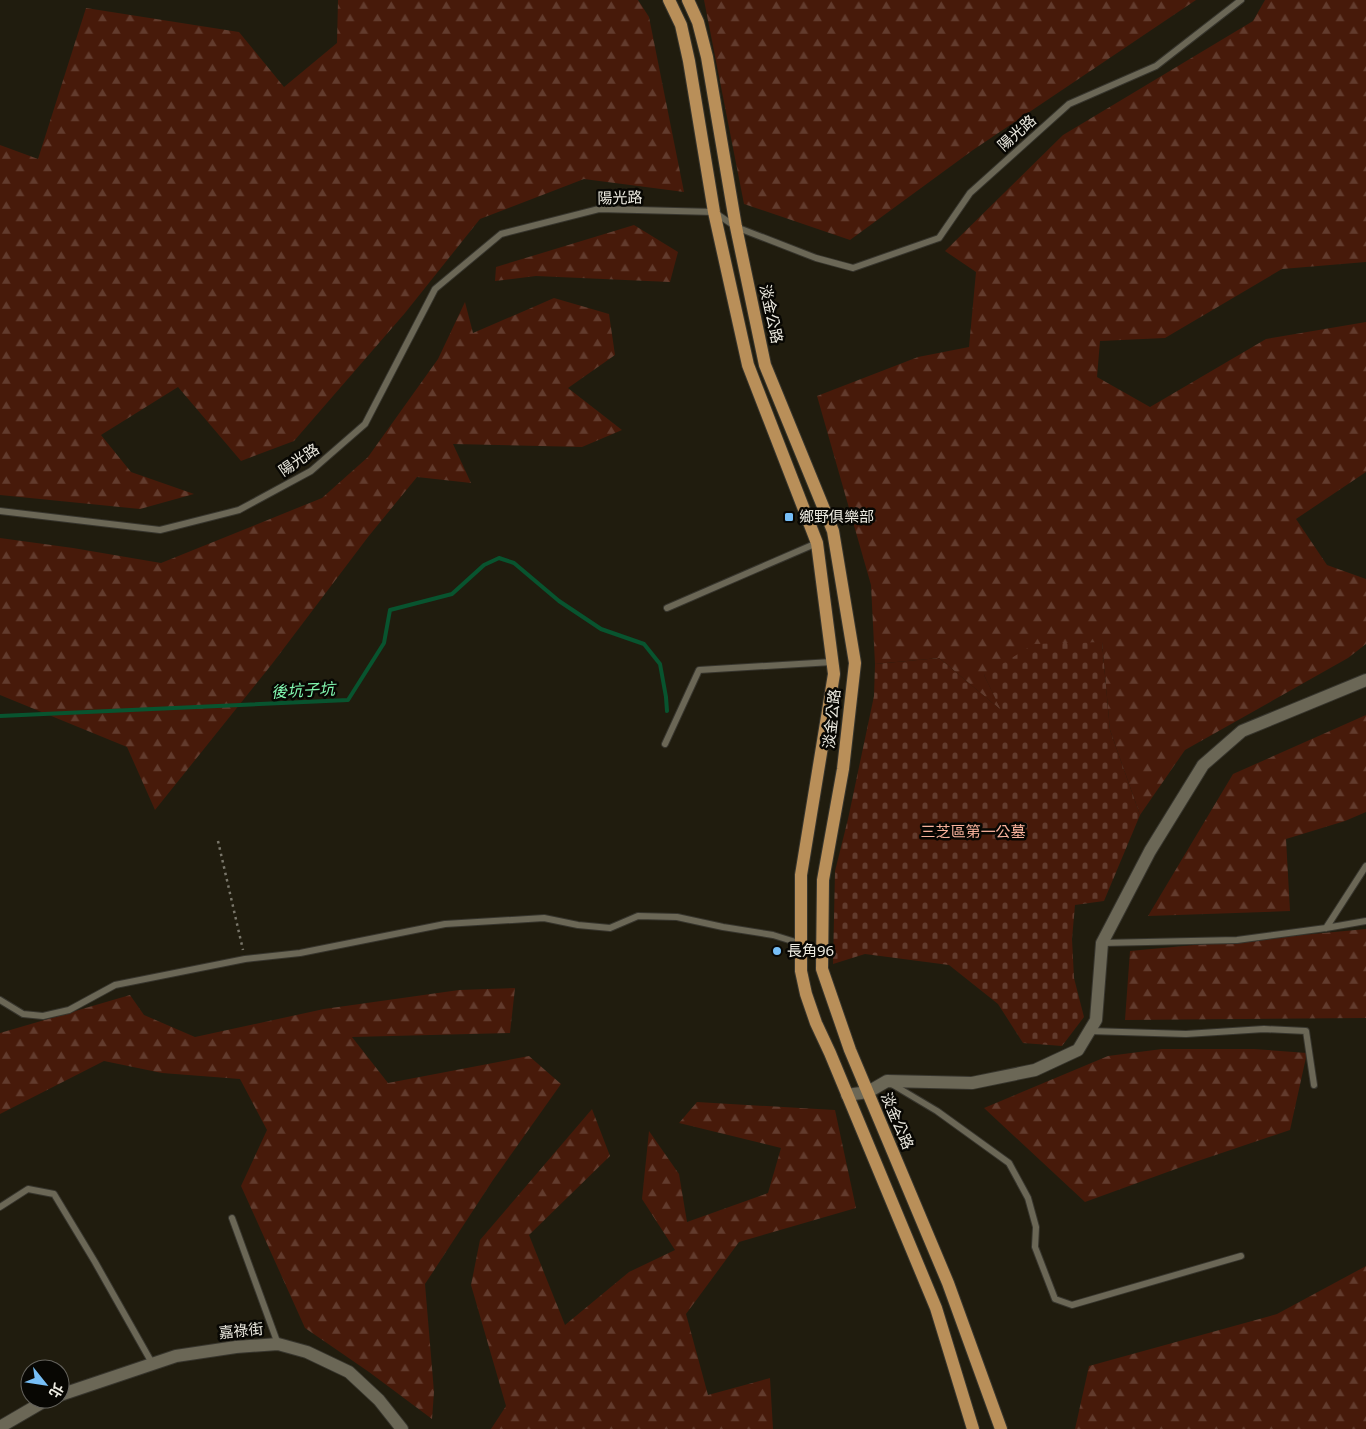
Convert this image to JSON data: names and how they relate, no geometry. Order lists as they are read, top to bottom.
{
  "streets": {
    "main road": ["淡金公路"],
    "street": ["嘉祿街"],
    "lane": ["陽光路"]
  },
  "crossings": [
    ["陽光路", "淡金公路"]
  ],
  "water": ["後坑子坑"],
  "parks": ["三芝區第一公墓"],
  "places": {
    "transit": ["鄉野俱樂部"],
    "other": ["長角96"]
  },
  "north": "bottom right"
}
